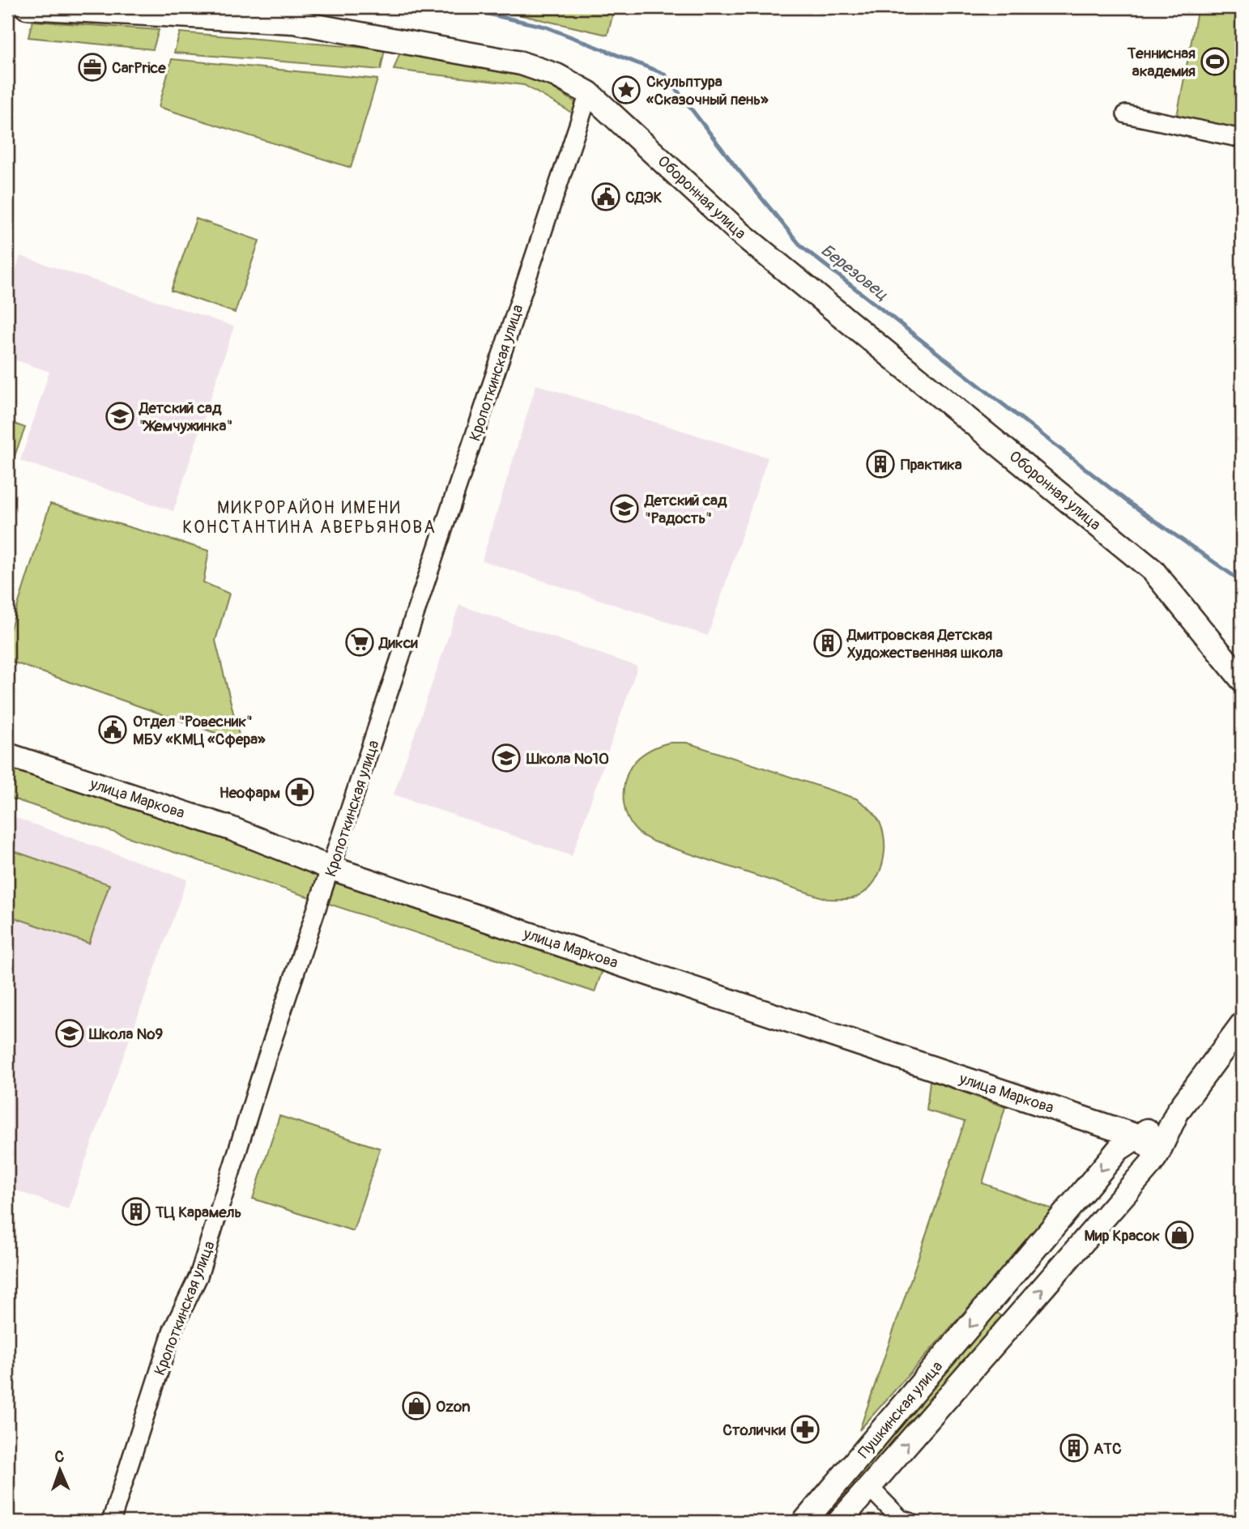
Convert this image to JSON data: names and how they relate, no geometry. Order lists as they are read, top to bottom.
{
  "streets": {
    "street": [
      "Оборонная улица",
      "Кропоткинская улица",
      "улица Маркова",
      "Пушкинская улица"
    ]
  },
  "crossings": [
    ["Оборонная улица", "Кропоткинская улица"],
    ["Кропоткинская улица", "улица Маркова"],
    ["улица Маркова", "Пушкинская улица"]
  ],
  "districts": ["МИКРОРАЙОН ИМЕНИ КОНСТАНТИНА АВЕРЬЯНОВА"],
  "water": ["Березовец"],
  "places": {
    "sports": ["Теннисная академия"],
    "office": ["CarPrice"],
    "place": ["Скульптура «Сказочный пень»"],
    "public building": ["СДЭК", "Отдел \"Ровесник\" МБУ «КМЦ «Сфера»"],
    "school or university": [
      "Детский сад \"Жемчужинка\"",
      "Детский сад \"Радость\"",
      "Школа №10",
      "Школа №9"
    ],
    "building": [
      "Практика",
      "Дмитровская Детская Художественная школа",
      "ТЦ Карамель",
      "АТС"
    ],
    "supermarket": ["Дикси"],
    "pharmacy": ["Неофарм", "Столички"],
    "shop": ["Мир Красок", "Ozon"]
  },
  "north": "top"
}
